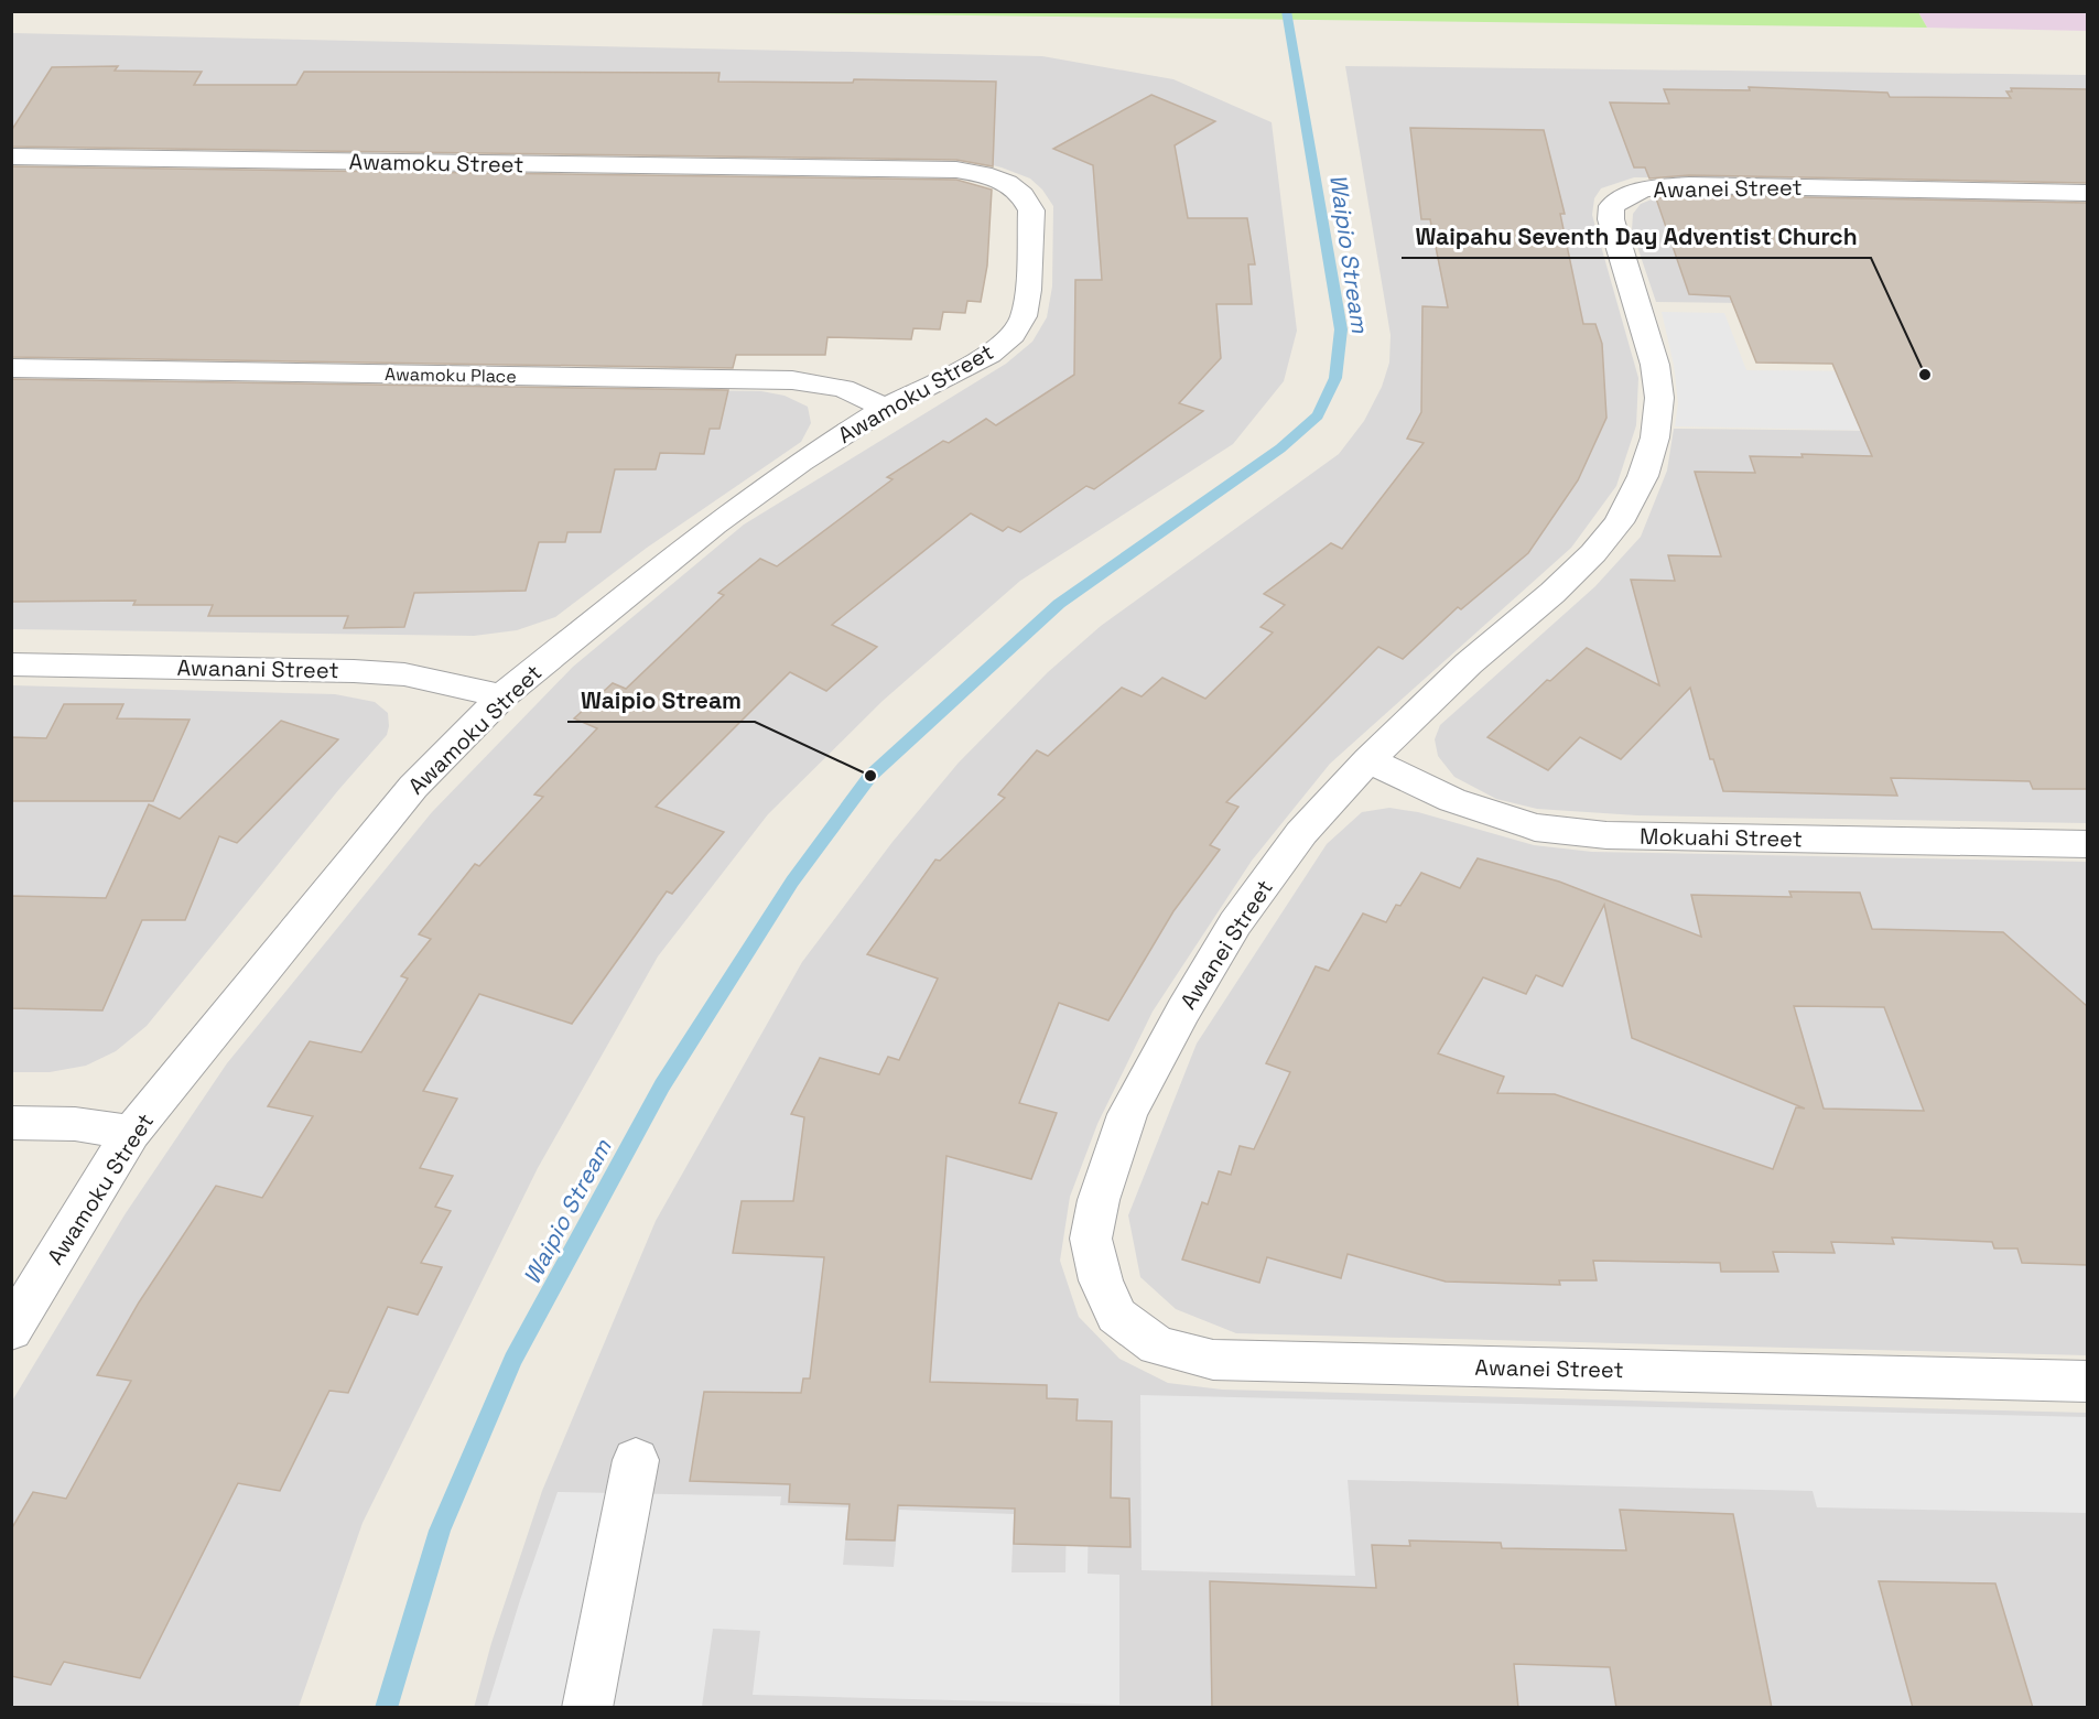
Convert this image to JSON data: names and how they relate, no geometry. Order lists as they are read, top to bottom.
{
  "streets": {
    "street": [
      "Awamoku Street",
      "Awanei Street",
      "Awamoku Place",
      "Awanani Street",
      "Mokuahi Street"
    ]
  },
  "crossings": [
    ["Awamoku Street", "Awamoku Place"],
    ["Awamoku Street", "Awanani Street"],
    ["Awanei Street", "Mokuahi Street"]
  ],
  "water": ["Waipio Stream"],
  "places": ["Waipahu Seventh Day Adventist Church", "Waipio Stream"]
}
